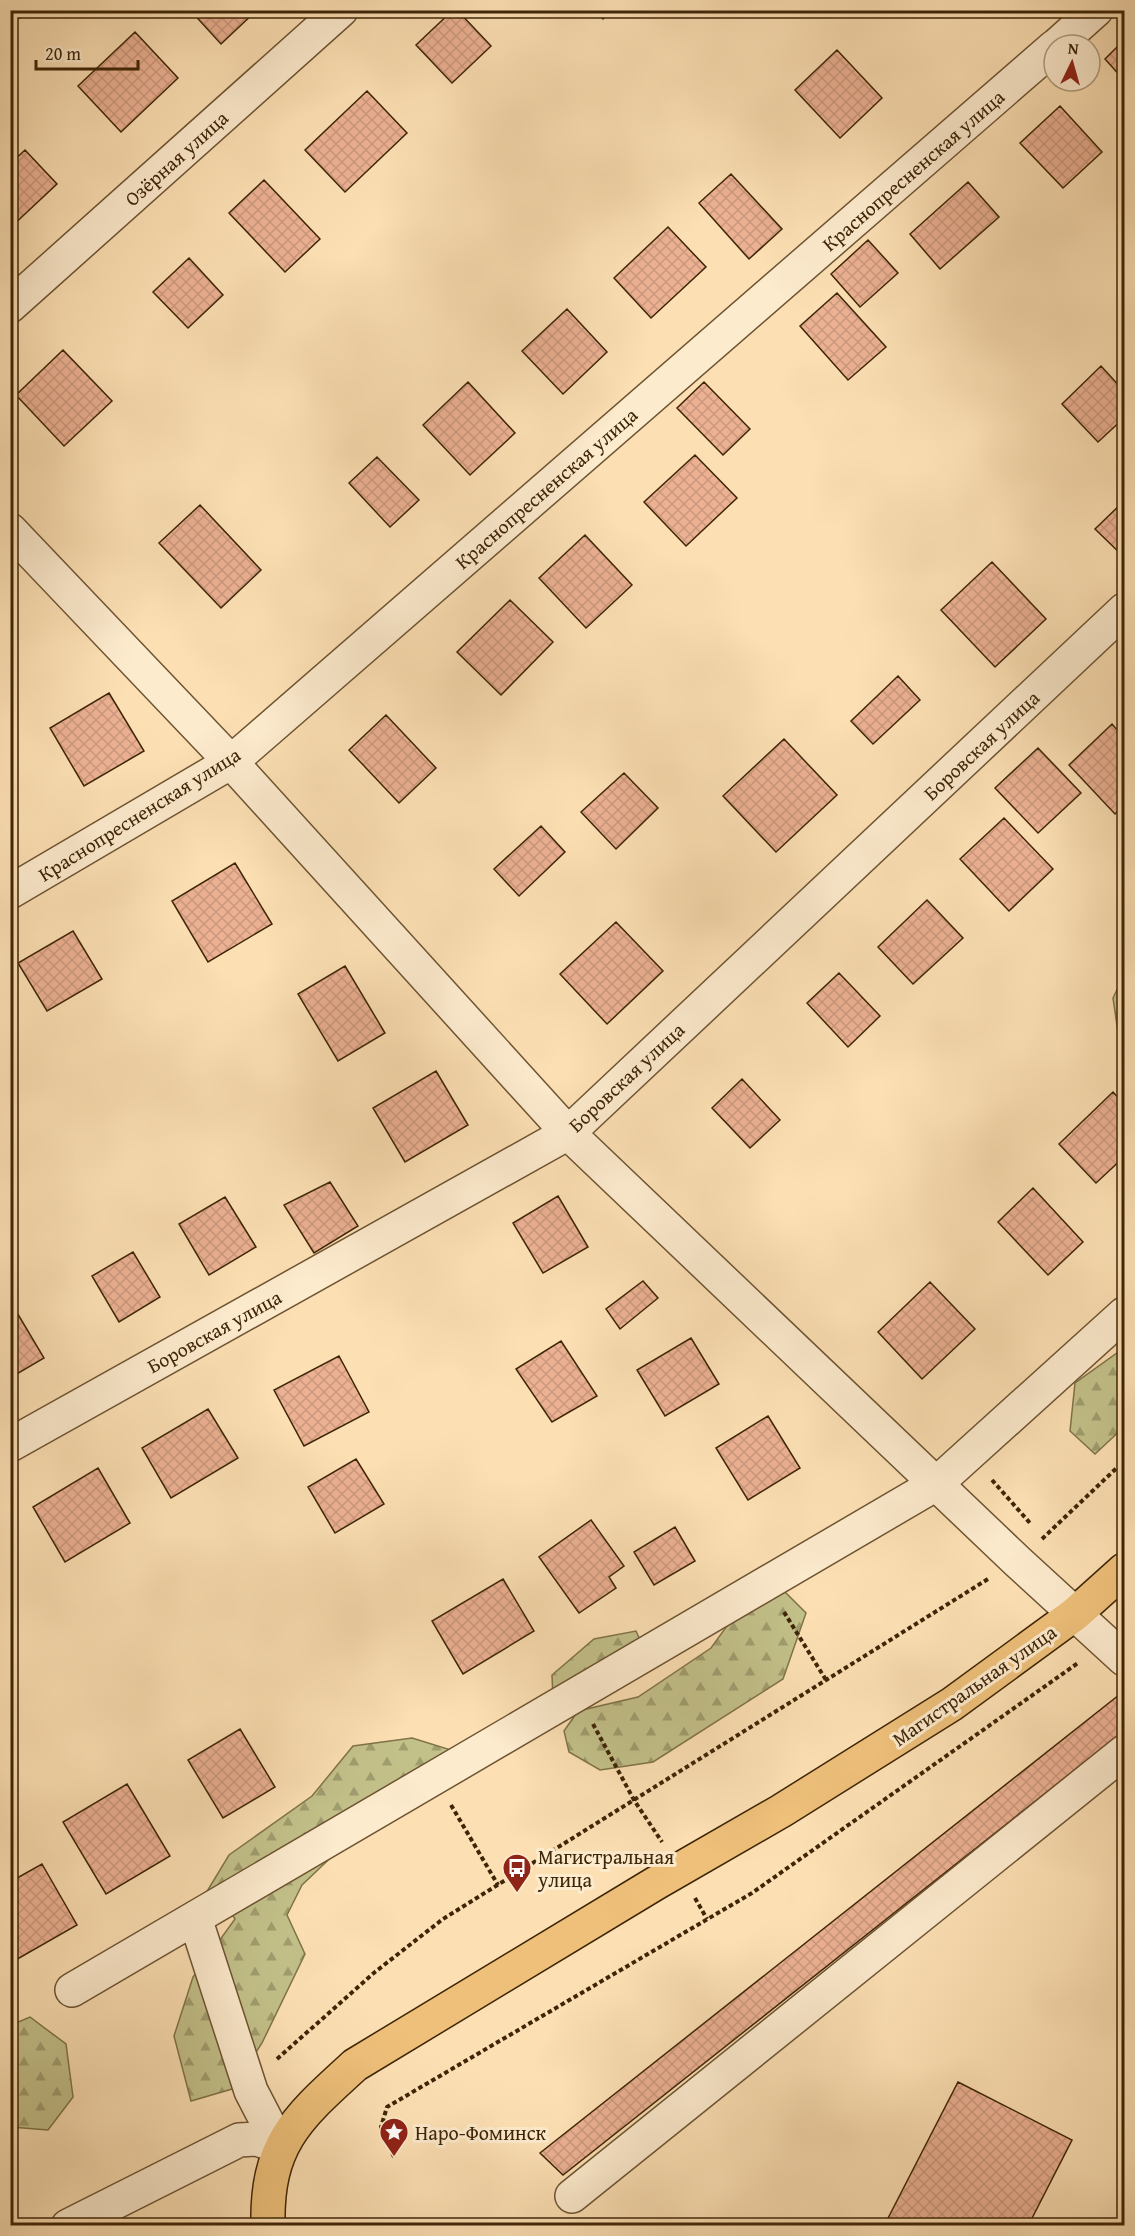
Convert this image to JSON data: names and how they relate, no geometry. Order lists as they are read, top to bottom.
{
  "streets": {
    "main road": ["Магистральная улица"],
    "street": ["Озёрная улица", "Краснопресненская улица", "Боровская улица"]
  },
  "places": {
    "bus stop": ["Магистральная улица"],
    "place": ["Наро-Фоминск"]
  },
  "scale_bar": "20 m",
  "north": "top"
}
